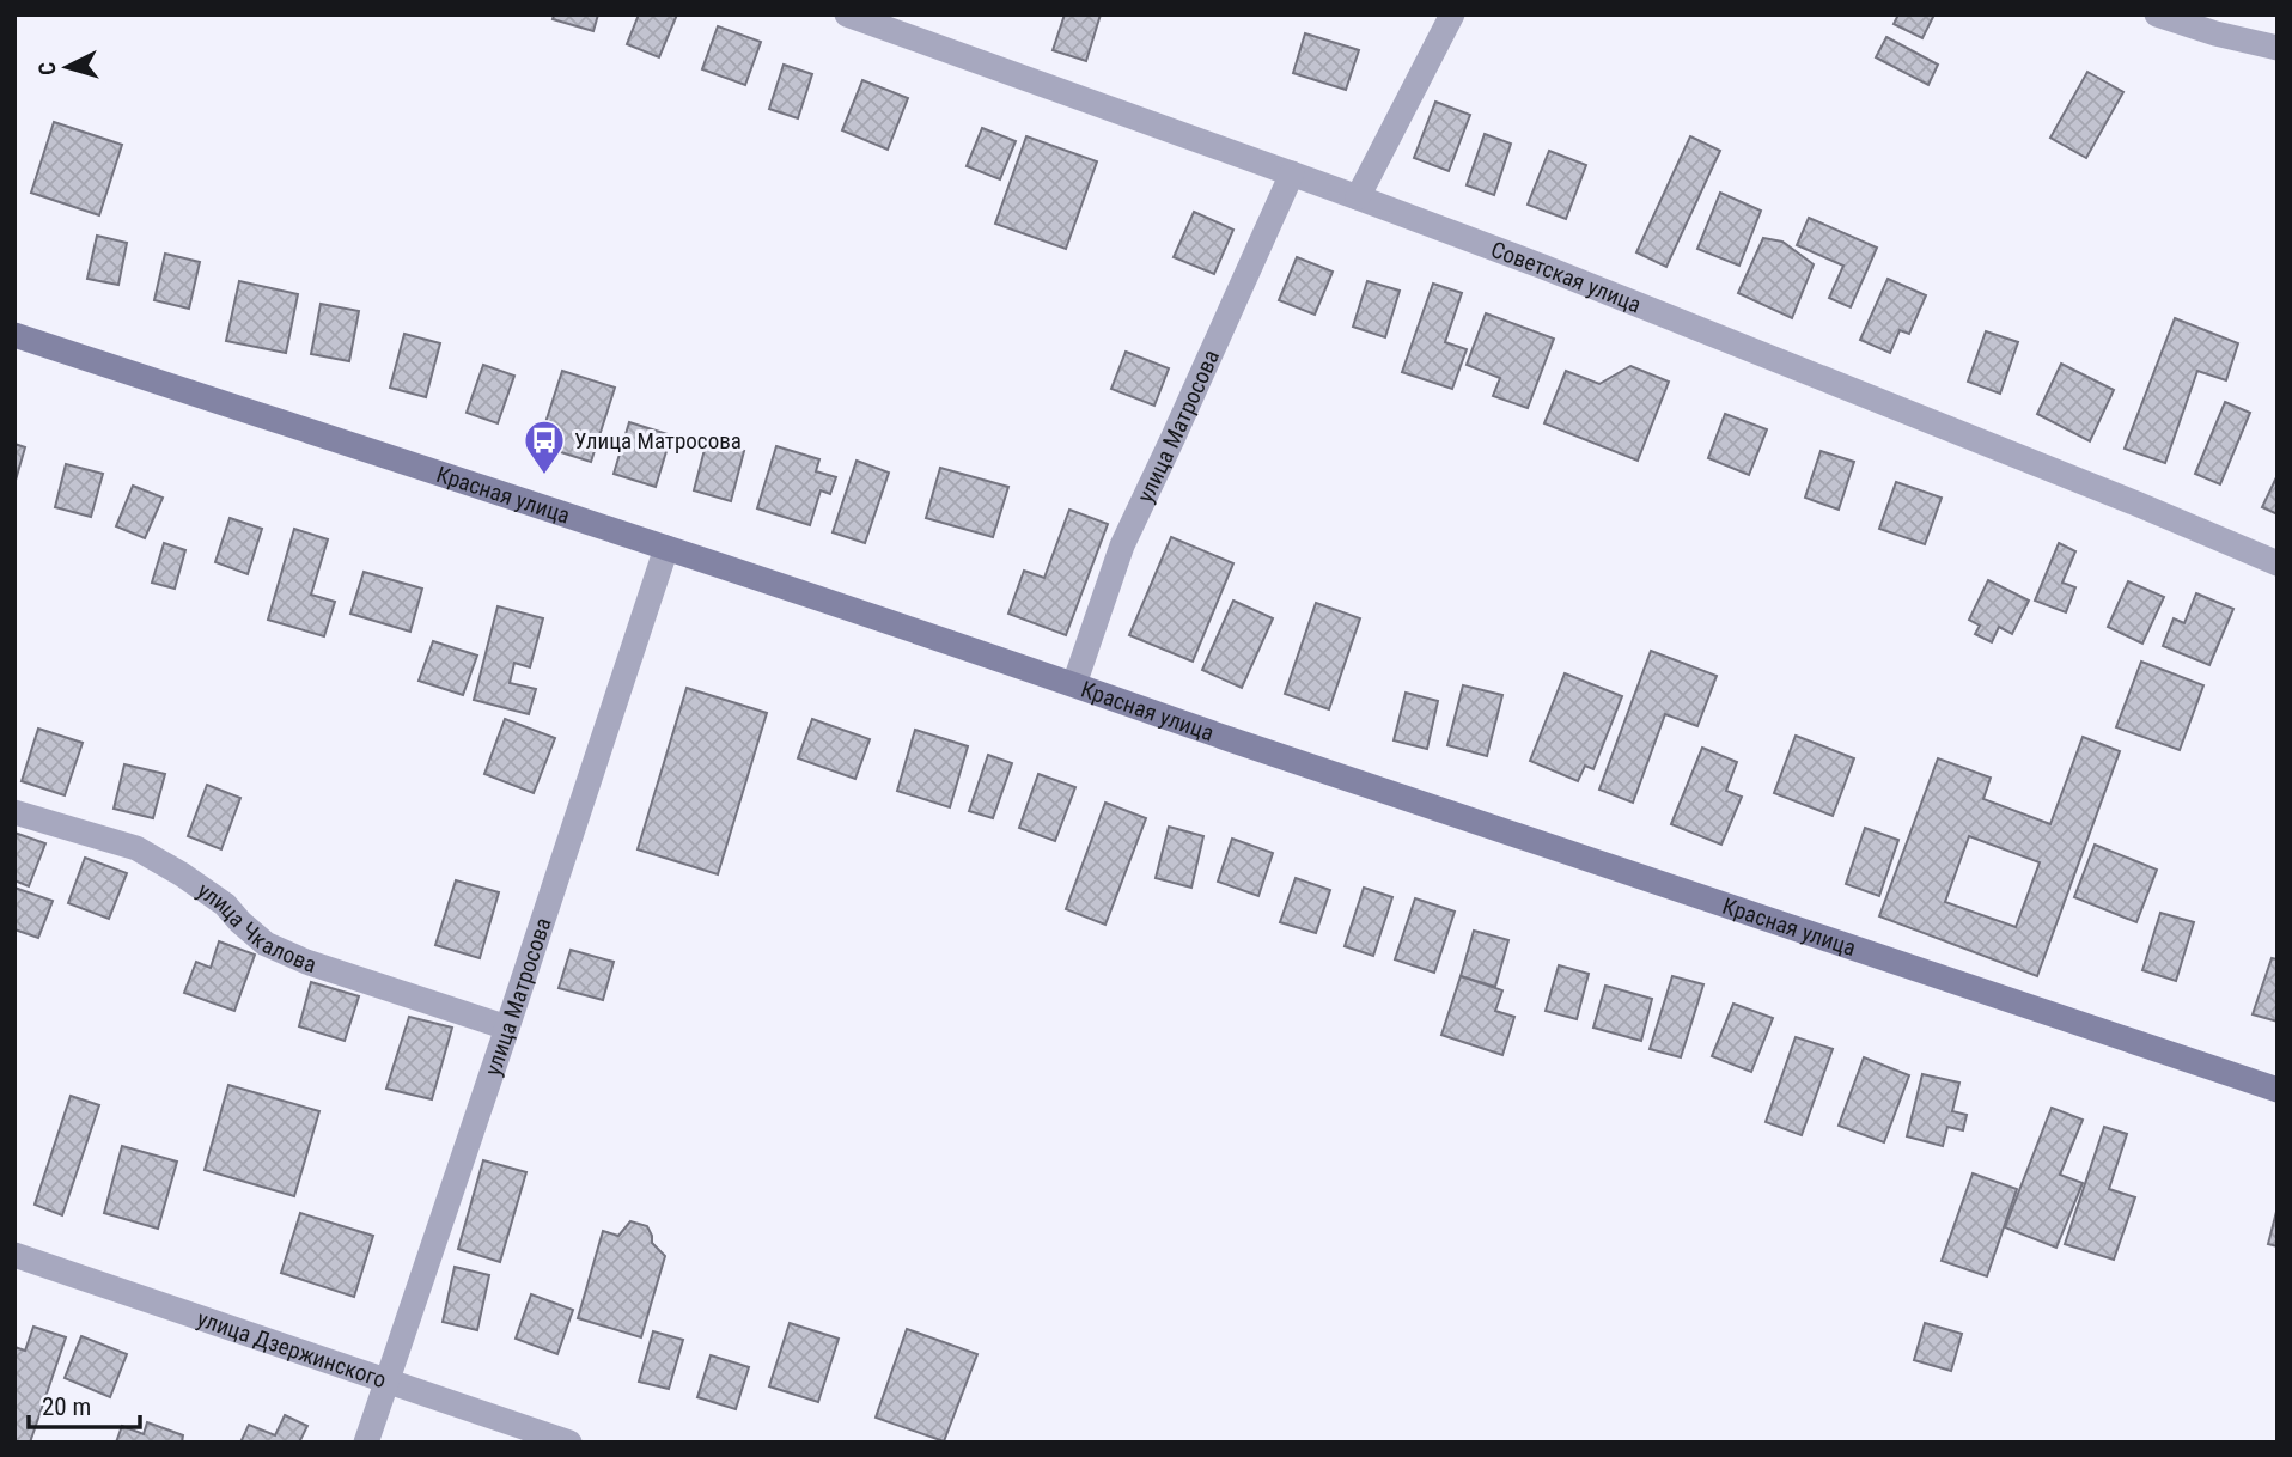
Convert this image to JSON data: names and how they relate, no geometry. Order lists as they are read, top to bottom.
{
  "streets": {
    "street": [
      "Советская улица",
      "улица Матросова",
      "Красная улица",
      "улица Чкалова",
      "улица Дзержинского"
    ]
  },
  "crossings": [
    ["Советская улица", "улица Матросова"],
    ["улица Матросова", "Красная улица"],
    ["улица Матросова", "улица Чкалова"],
    ["улица Матросова", "улица Дзержинского"]
  ],
  "places": {
    "bus stop": ["Улица Матросова"]
  },
  "scale_bar": "20 m",
  "north": "left"
}
